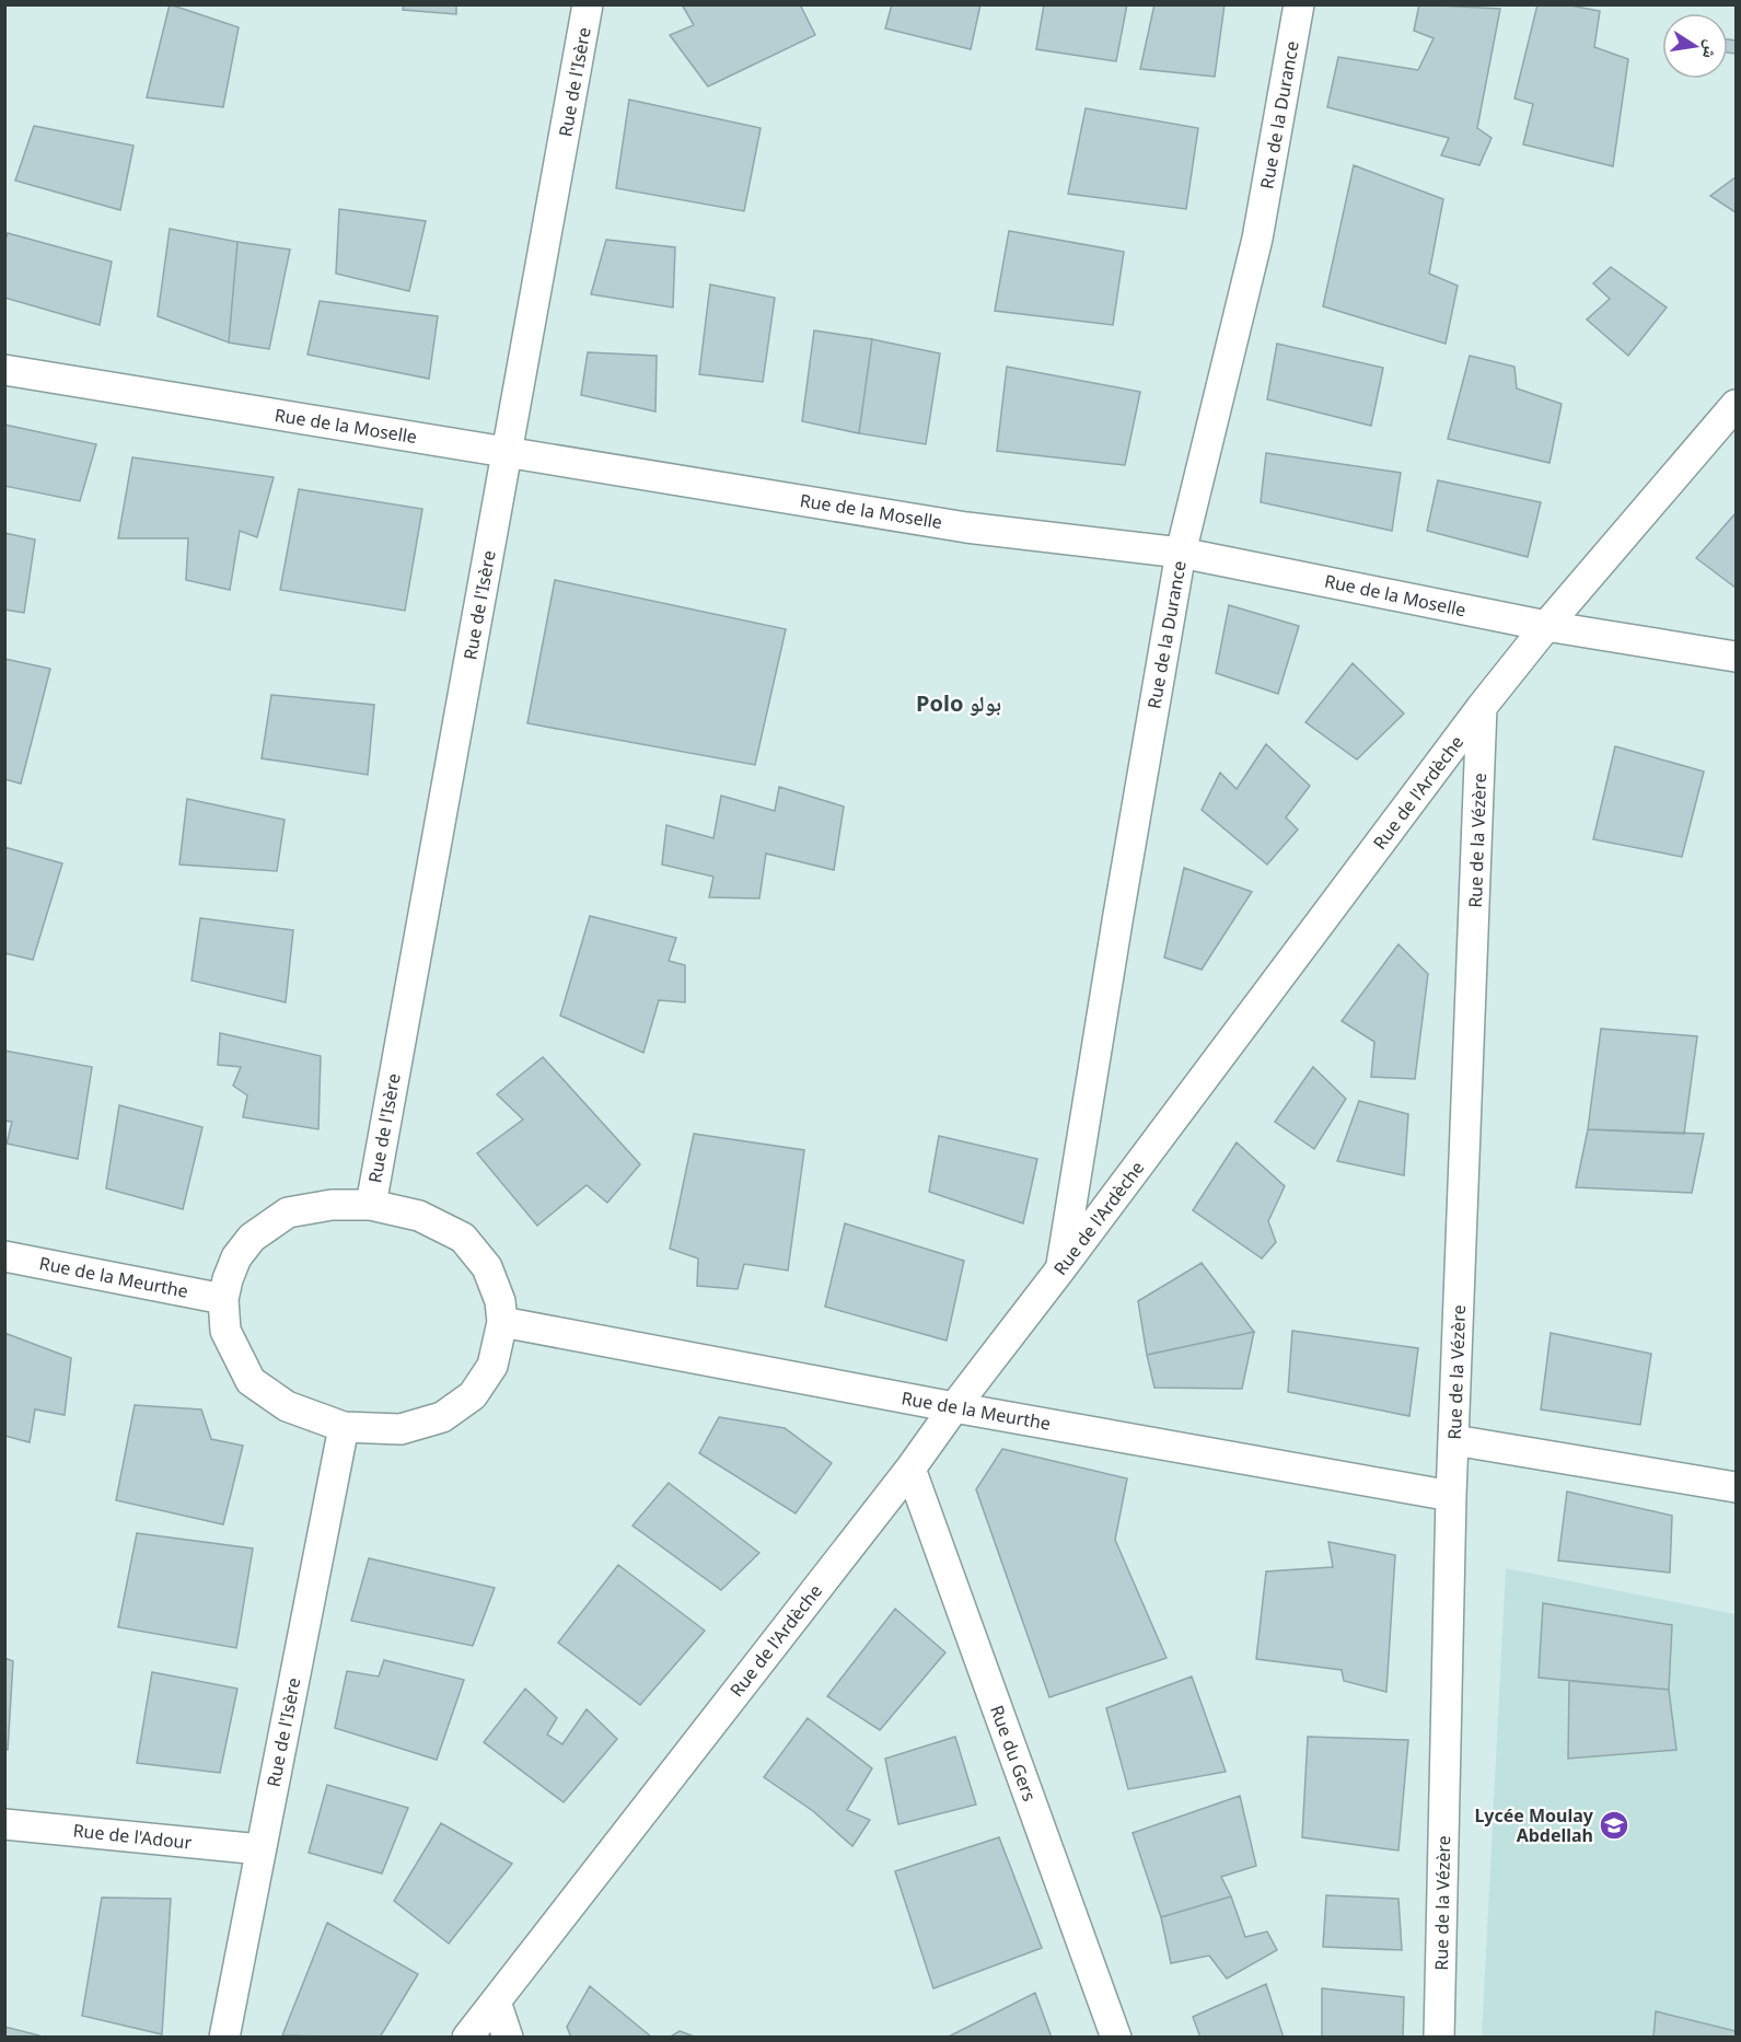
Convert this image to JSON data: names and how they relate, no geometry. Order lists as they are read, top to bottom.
{
  "streets": {
    "street": [
      "Rue de l'Isère",
      "Rue de la Durance",
      "Rue de la Moselle",
      "Rue de l'Ardèche",
      "Rue de la Vézère",
      "Rue de la Meurthe",
      "Rue du Gers",
      "Rue de l'Adour"
    ]
  },
  "crossings": [
    ["Rue de l'Isère", "Rue de la Moselle"],
    ["Rue de l'Isère", "Rue de l'Adour"],
    ["Rue de la Durance", "Rue de la Moselle"],
    ["Rue de la Durance", "Rue de l'Ardèche"],
    ["Rue de la Moselle", "Rue de l'Ardèche"],
    ["Rue de l'Ardèche", "Rue de la Vézère"],
    ["Rue de l'Ardèche", "Rue de la Meurthe"],
    ["Rue de l'Ardèche", "Rue du Gers"],
    ["Rue de la Vézère", "Rue de la Meurthe"]
  ],
  "districts": ["Polo بولو"],
  "places": {
    "school or university": ["Lycée Moulay Abdellah"]
  },
  "north": "right"
}
